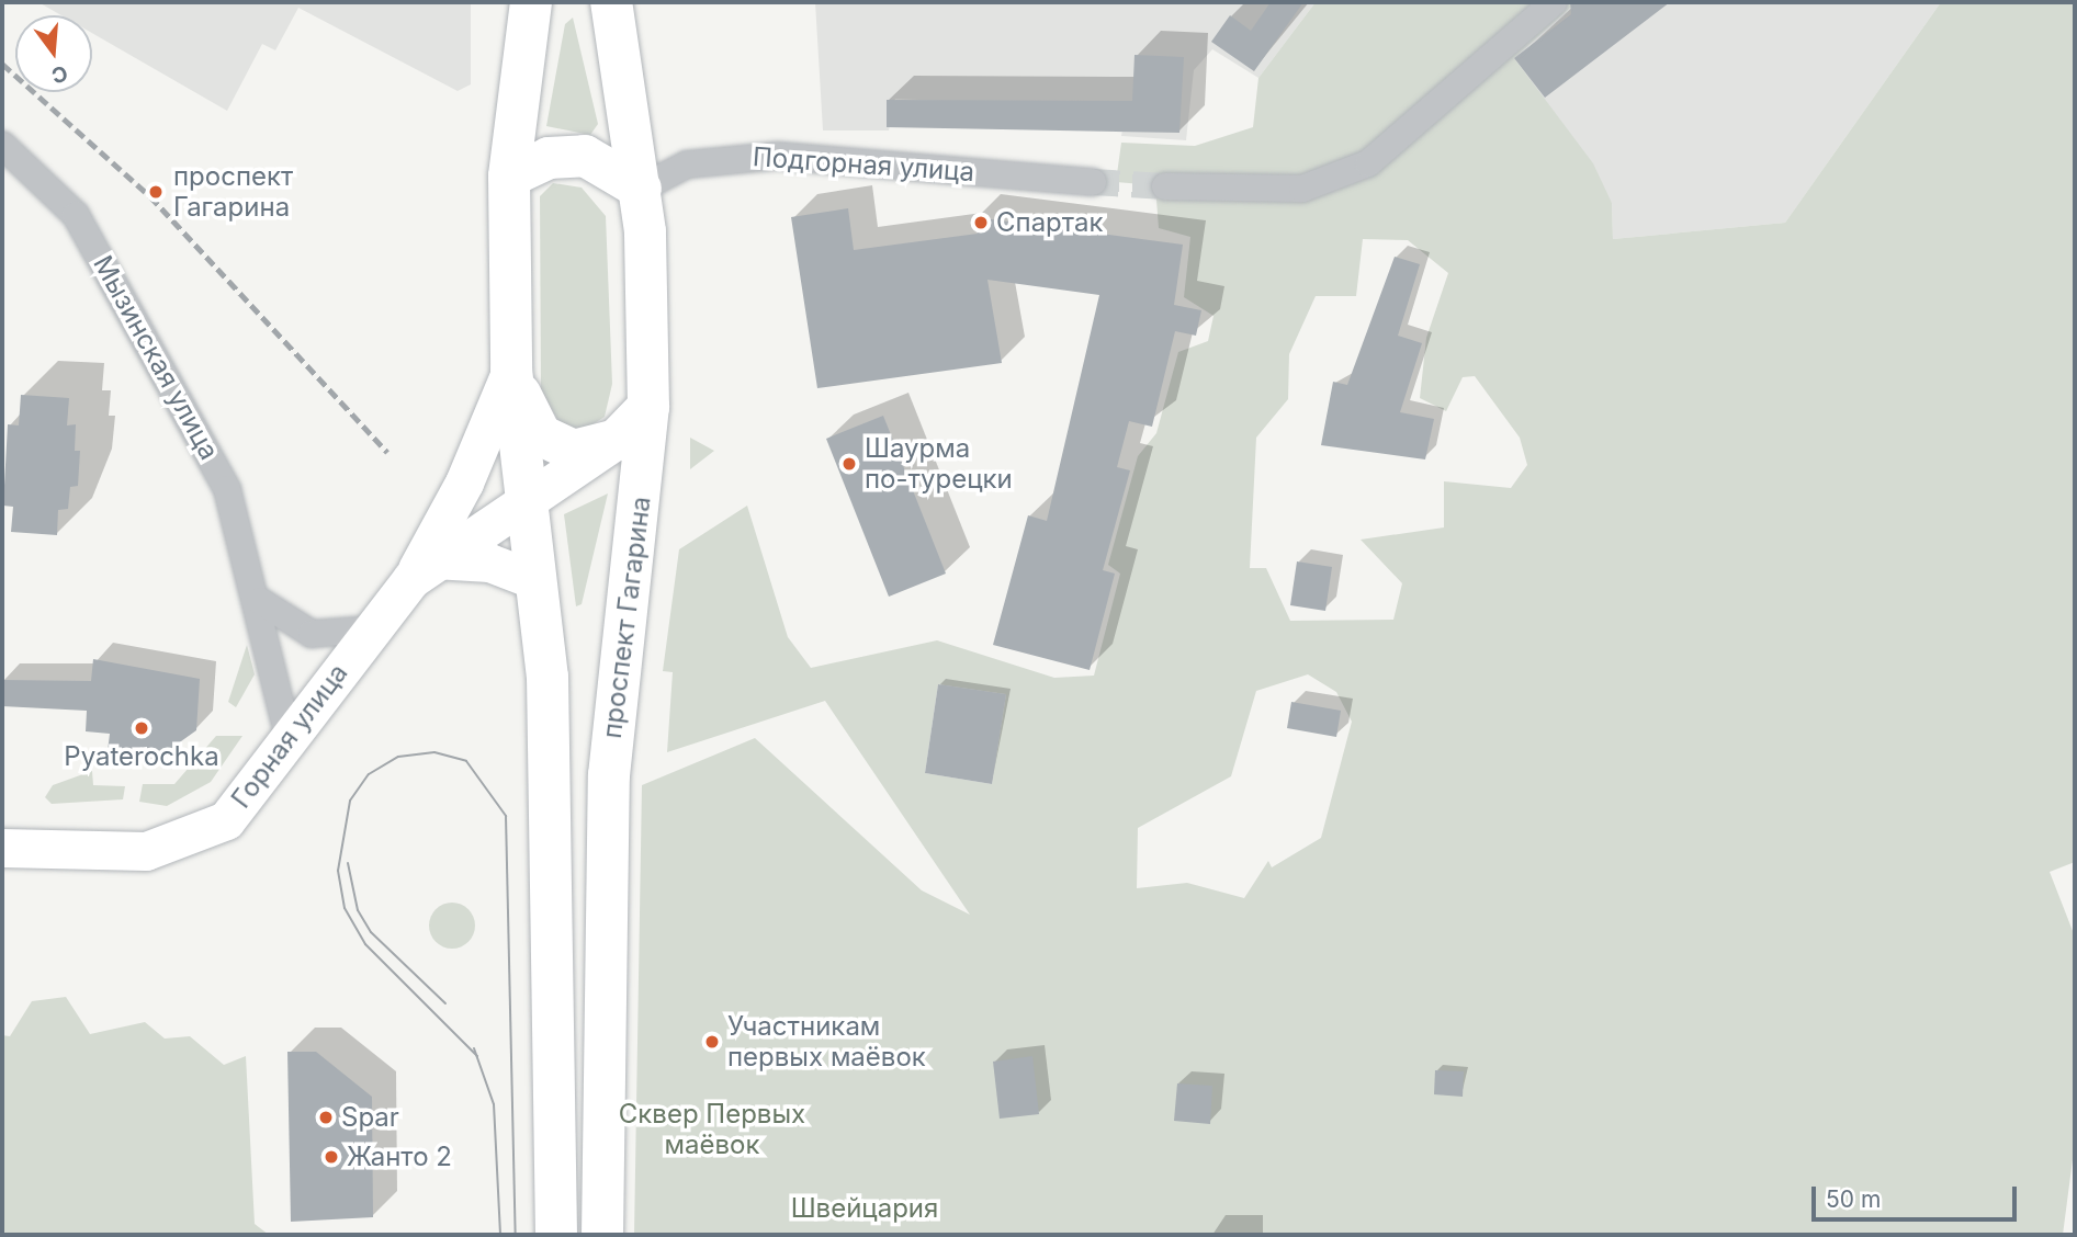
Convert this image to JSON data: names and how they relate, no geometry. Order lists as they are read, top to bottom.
{
  "streets": {
    "main road": ["проспект Гагарина", "Горная улица"],
    "street": ["Подгорная улица", "Мызинская улица"]
  },
  "crossings": [
    ["Подгорная улица", "проспект Гагарина"],
    ["Мызинская улица", "Горная улица"]
  ],
  "parks": ["Сквер Первых маёвок", "Швейцария"],
  "places": [
    "проспект Гагарина",
    "Спартак",
    "Шаурма по-турецки",
    "Pyaterochka",
    "Участникам первых маёвок",
    "Spar",
    "Жанто 2"
  ],
  "scale_bar": "50 m",
  "north": "bottom"
}
